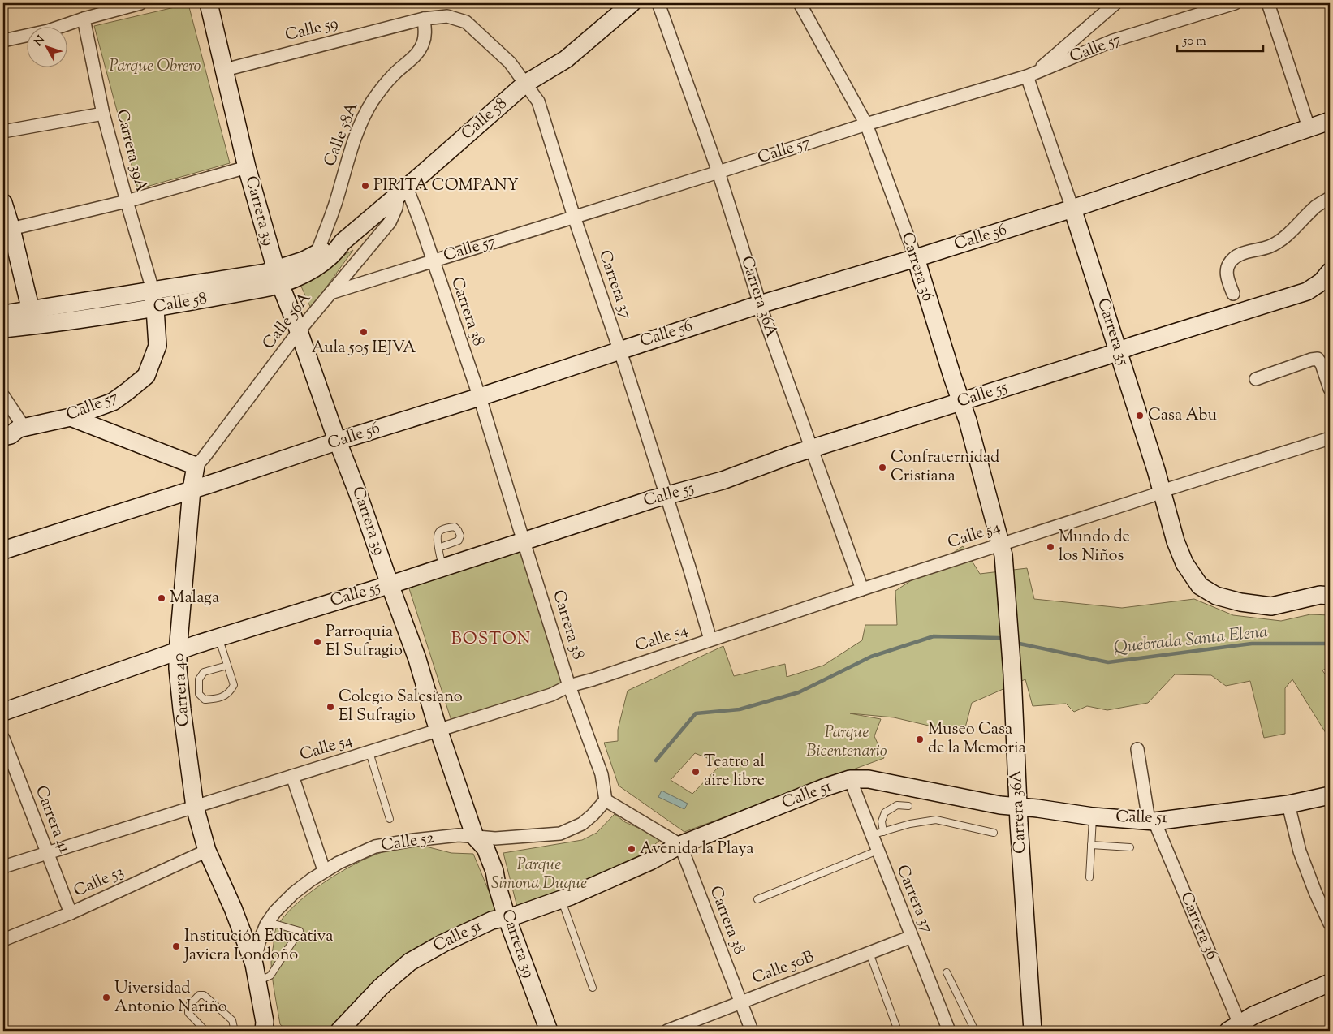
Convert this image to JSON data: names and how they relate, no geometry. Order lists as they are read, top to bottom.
{
  "streets": {
    "street": [
      "Calle 59",
      "Calle 57",
      "Calle 58",
      "Calle 58A",
      "Carrera 39A",
      "Carrera 39",
      "Calle 56",
      "Carrera 36",
      "Carrera 37",
      "Carrera 36A",
      "Carrera 38",
      "Calle 56A",
      "Carrera 35",
      "Calle 55",
      "Calle 54",
      "Carrera 40",
      "Calle 51",
      "Carrera 41",
      "Calle 52",
      "Calle 53",
      "Calle 50B"
    ]
  },
  "crossings": [
    ["Calle 59", "Calle 58A"],
    ["Calle 59", "Carrera 39"],
    ["Calle 59", "Carrera 37"],
    ["Calle 57", "Calle 58"],
    ["Calle 57", "Carrera 39A"],
    ["Calle 57", "Carrera 36"],
    ["Calle 57", "Carrera 37"],
    ["Calle 57", "Carrera 36A"],
    ["Calle 57", "Carrera 38"],
    ["Calle 57", "Calle 56A"],
    ["Calle 57", "Carrera 35"],
    ["Calle 58", "Calle 58A"],
    ["Calle 58", "Carrera 39A"],
    ["Calle 58", "Carrera 39"],
    ["Calle 58", "Carrera 37"],
    ["Calle 58", "Carrera 38"],
    ["Calle 58", "Calle 56A"],
    ["Carrera 39", "Calle 56"],
    ["Carrera 39", "Calle 56A"],
    ["Carrera 39", "Calle 55"],
    ["Carrera 39", "Calle 54"],
    ["Carrera 39", "Calle 51"],
    ["Carrera 39", "Calle 52"],
    ["Calle 56", "Carrera 36"],
    ["Calle 56", "Carrera 37"],
    ["Calle 56", "Carrera 36A"],
    ["Calle 56", "Carrera 38"],
    ["Calle 56", "Carrera 35"],
    ["Calle 56", "Carrera 40"],
    ["Carrera 36", "Carrera 36A"],
    ["Carrera 36", "Calle 55"],
    ["Carrera 36", "Calle 54"],
    ["Carrera 36", "Calle 51"],
    ["Carrera 37", "Calle 55"],
    ["Carrera 37", "Calle 54"],
    ["Carrera 37", "Calle 51"],
    ["Carrera 37", "Calle 50B"],
    ["Carrera 36A", "Calle 55"],
    ["Carrera 36A", "Calle 54"],
    ["Carrera 36A", "Calle 51"],
    ["Carrera 38", "Calle 56A"],
    ["Carrera 38", "Calle 55"],
    ["Carrera 38", "Calle 54"],
    ["Carrera 38", "Calle 51"],
    ["Carrera 38", "Calle 52"],
    ["Carrera 38", "Calle 50B"],
    ["Calle 56A", "Carrera 40"],
    ["Carrera 35", "Calle 55"],
    ["Carrera 35", "Calle 54"],
    ["Calle 55", "Carrera 40"],
    ["Calle 54", "Carrera 40"],
    ["Calle 54", "Carrera 41"],
    ["Carrera 40", "Calle 52"],
    ["Carrera 40", "Calle 53"],
    ["Carrera 41", "Calle 53"]
  ],
  "districts": ["BOSTON"],
  "water": ["Quebrada Santa Elena"],
  "parks": ["Parque Obrero", "Parque Bicentenario", "Parque Simona Duque"],
  "places": [
    "PIRITA COMPANY",
    "Aula 505 IEJVA",
    "Casa Abu",
    "Confraternidad Cristiana",
    "Mundo de los Niños",
    "Malaga",
    "Parroquia El Sufragio",
    "Colegio Salesiano El Sufragio",
    "Museo Casa de la Memoria",
    "Teatro al aire libre",
    "Avenida la Playa",
    "Institución Educativa Javiera Londoño",
    "Uiversidad Antonio Nariño"
  ],
  "scale_bar": "50 m",
  "north": "top left"
}
